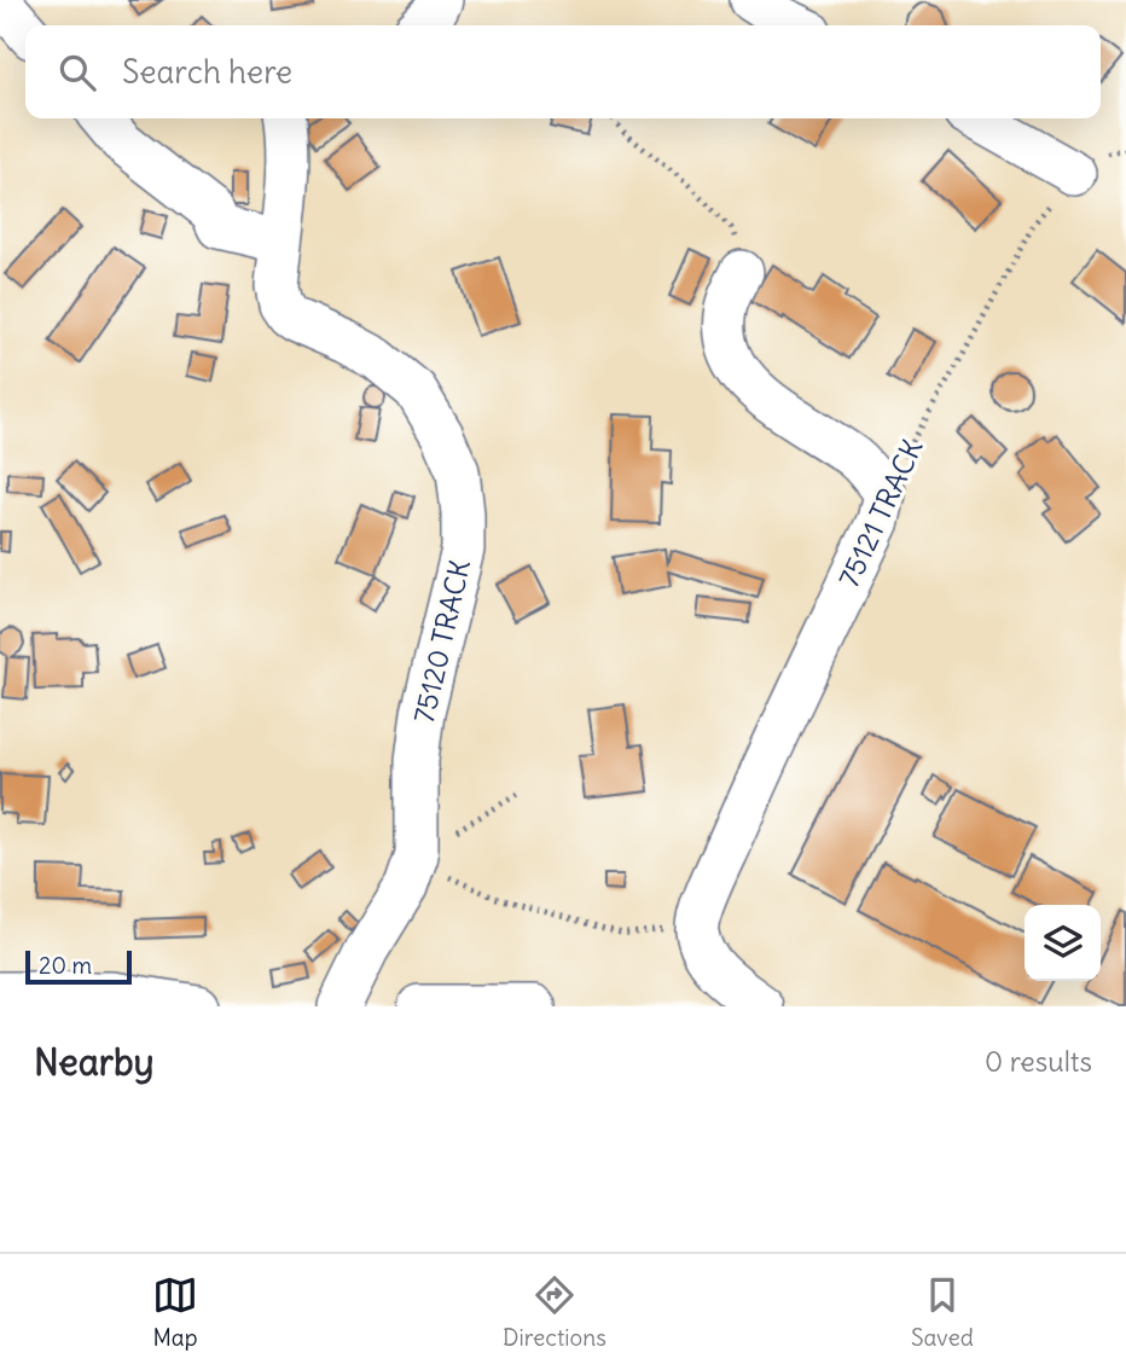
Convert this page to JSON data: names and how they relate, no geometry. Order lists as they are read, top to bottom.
{
  "streets": {
    "street": ["75121 TRACK", "75120 TRACK"]
  },
  "scale_bar": "20 m",
  "page": {
    "search": "Search here",
    "scale": "20 m",
    "heading": ["Nearby", "0 results"],
    "nav": ["Map", "Directions", "Saved"]
  }
}
